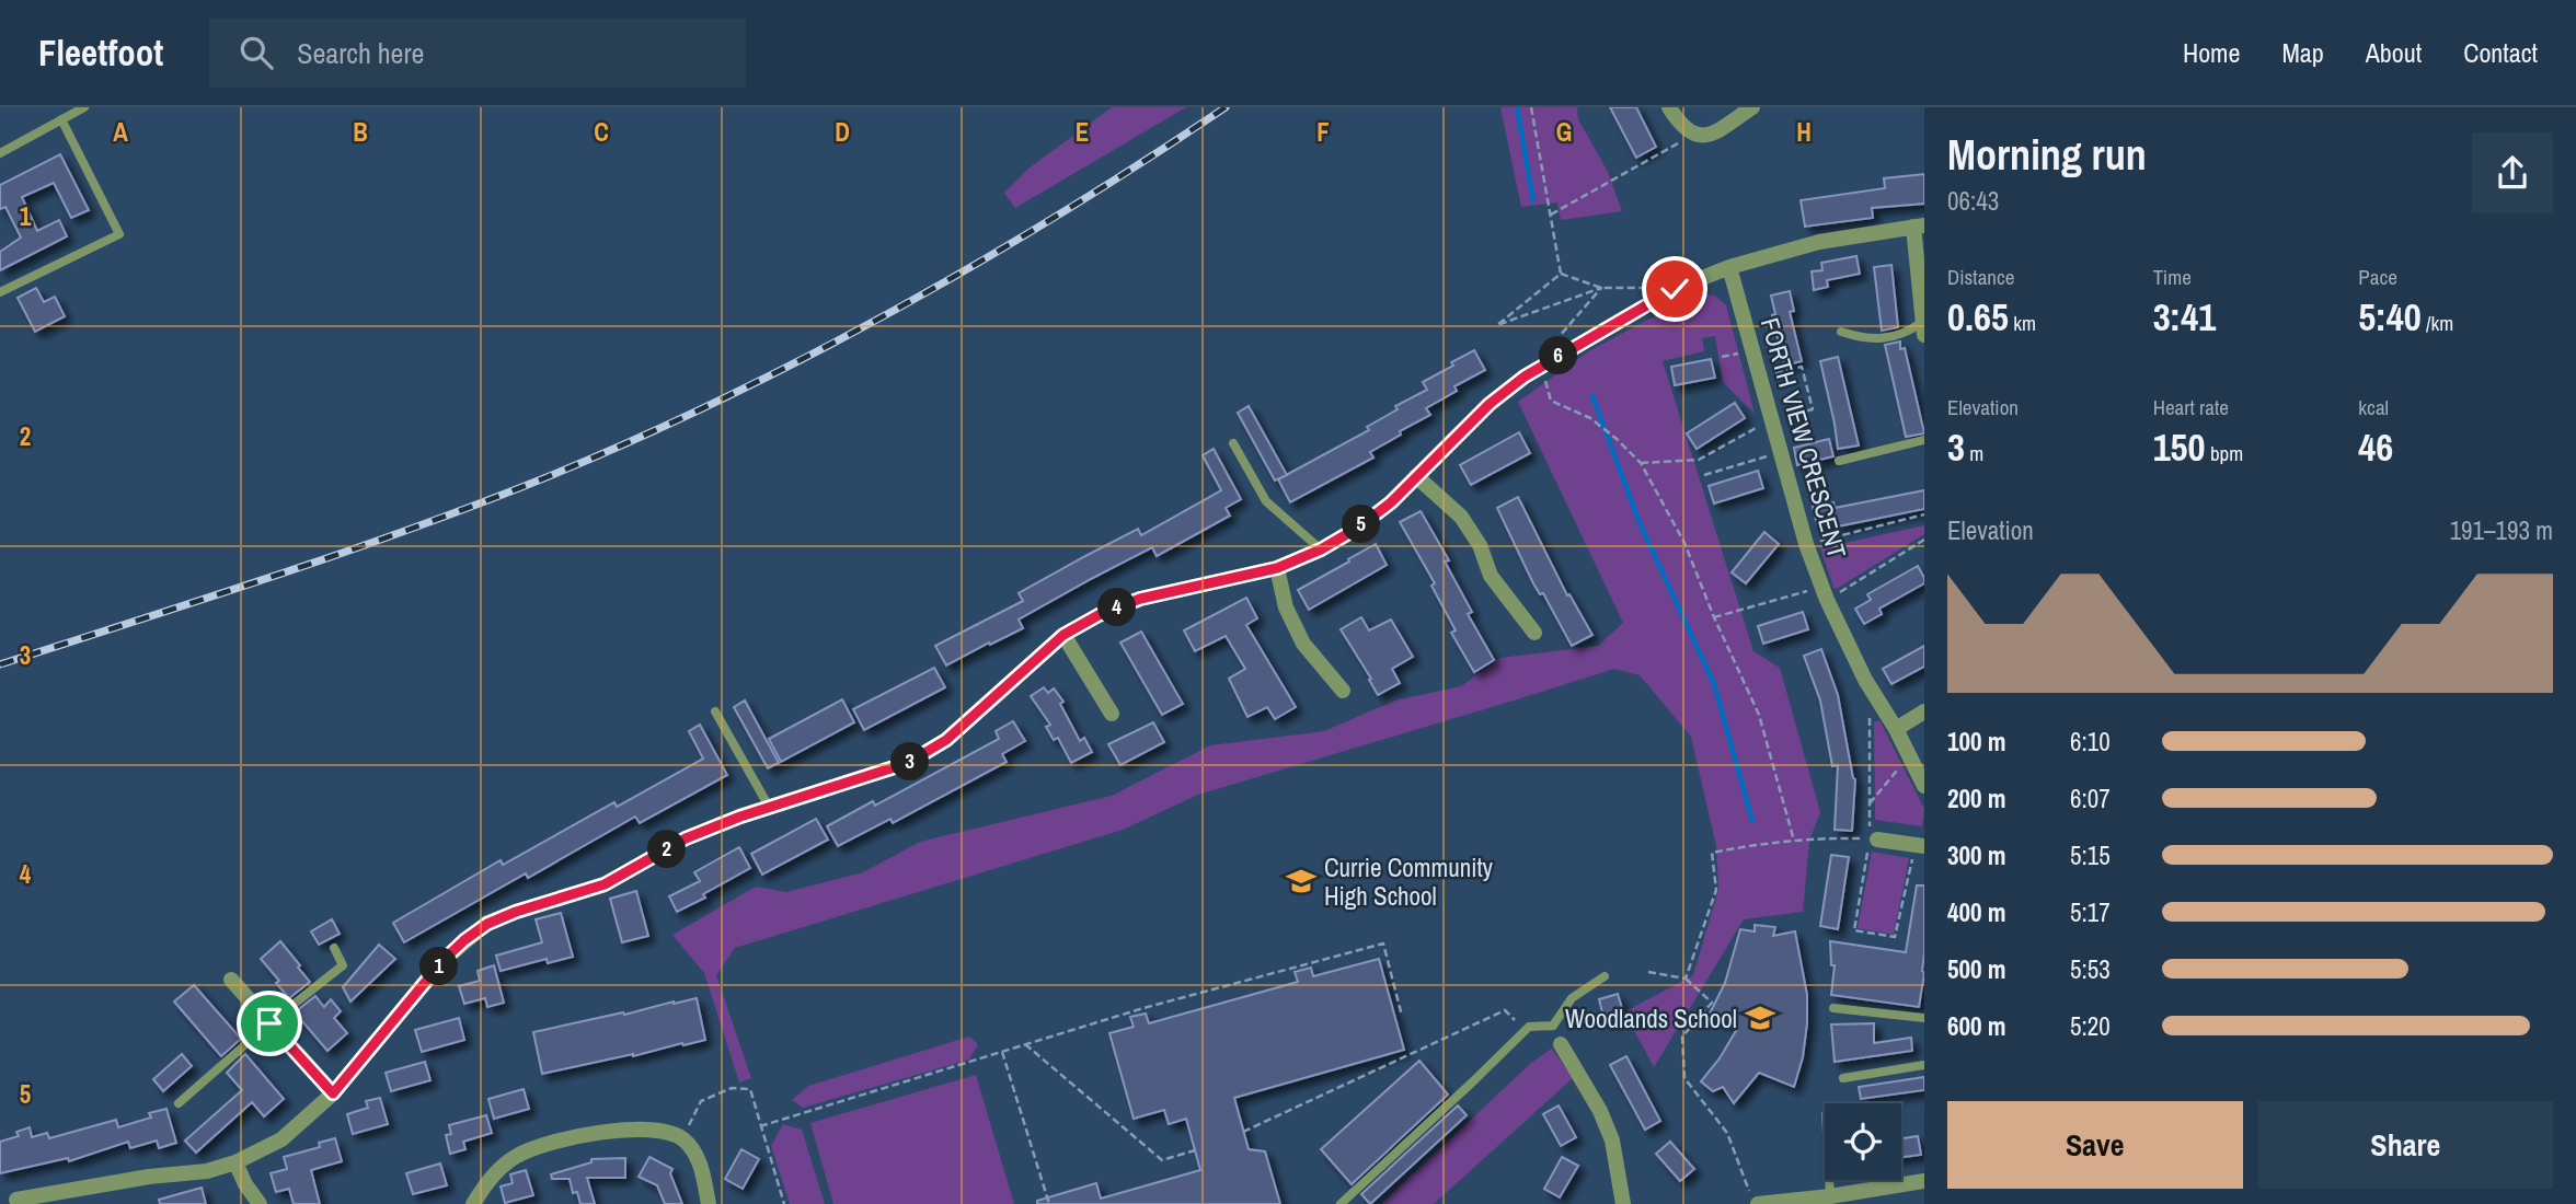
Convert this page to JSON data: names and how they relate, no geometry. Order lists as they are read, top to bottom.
{
  "streets": {
    "street": ["FORTH VIEW CRESCENT"]
  },
  "places": {
    "school or university": ["Currie Community High School", "Woodlands School"]
  },
  "page": {
    "header": "Fleetfoot",
    "search": "Search here",
    "nav": [
      "Home",
      "Map",
      "About",
      "Contact"
    ],
    "heading": ["Morning run", "06:43"],
    "stats": [
      ["Distance", "0.65 km"],
      ["Time", "3:41"],
      ["Pace", "5:40 /km"],
      ["Elevation", "3 m"],
      ["Heart rate", "150 bpm"],
      ["kcal", "46"]
    ],
    "pins": [
      "6",
      "5",
      "4",
      "3",
      "2",
      "1"
    ],
    "chart": ["Elevation", "191–193 m"],
    "list": [
      {
        "name": "100 m",
        "note": "6:10"
      },
      {
        "name": "200 m",
        "note": "6:07"
      },
      {
        "name": "300 m",
        "note": "5:15"
      },
      {
        "name": "400 m",
        "note": "5:17"
      },
      {
        "name": "500 m",
        "note": "5:53"
      },
      {
        "name": "600 m",
        "note": "5:20"
      }
    ],
    "buttons": ["Save", "Share"]
  },
  "grid": {
    "columns": [
      "A",
      "B",
      "C",
      "D",
      "E",
      "F",
      "G",
      "H"
    ],
    "rows": [
      "1",
      "2",
      "3",
      "4",
      "5"
    ]
  }
}
